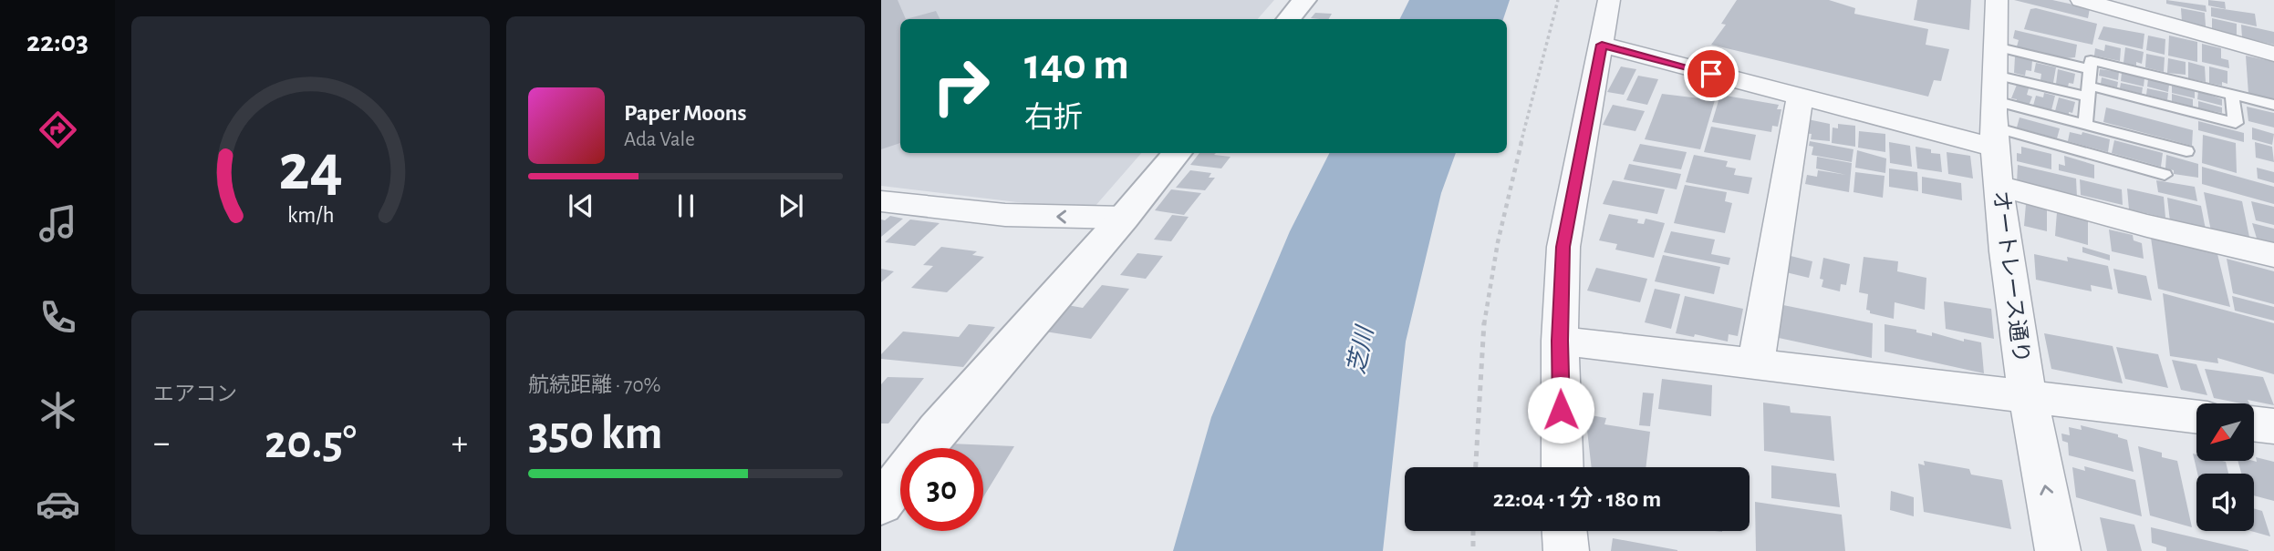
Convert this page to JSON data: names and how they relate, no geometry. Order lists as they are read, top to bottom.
{
  "streets": {
    "street": ["オートレース通り"]
  },
  "water": ["芝川"],
  "north": "bottom left",
  "page": {
    "tabs": "22:03",
    "turn": ["140 m", "右折"],
    "song": ["Paper Moons", "Ada Vale"],
    "tile": [
      "エアコン",
      ["航続距離 · 70%", "350 km"]
    ],
    "heat": ["−", "20.5°", "+"],
    "limit": "30",
    "trip": "22:04 · 1 分 · 180 m",
    "gauge": ["24", "km/h"]
  }
}
